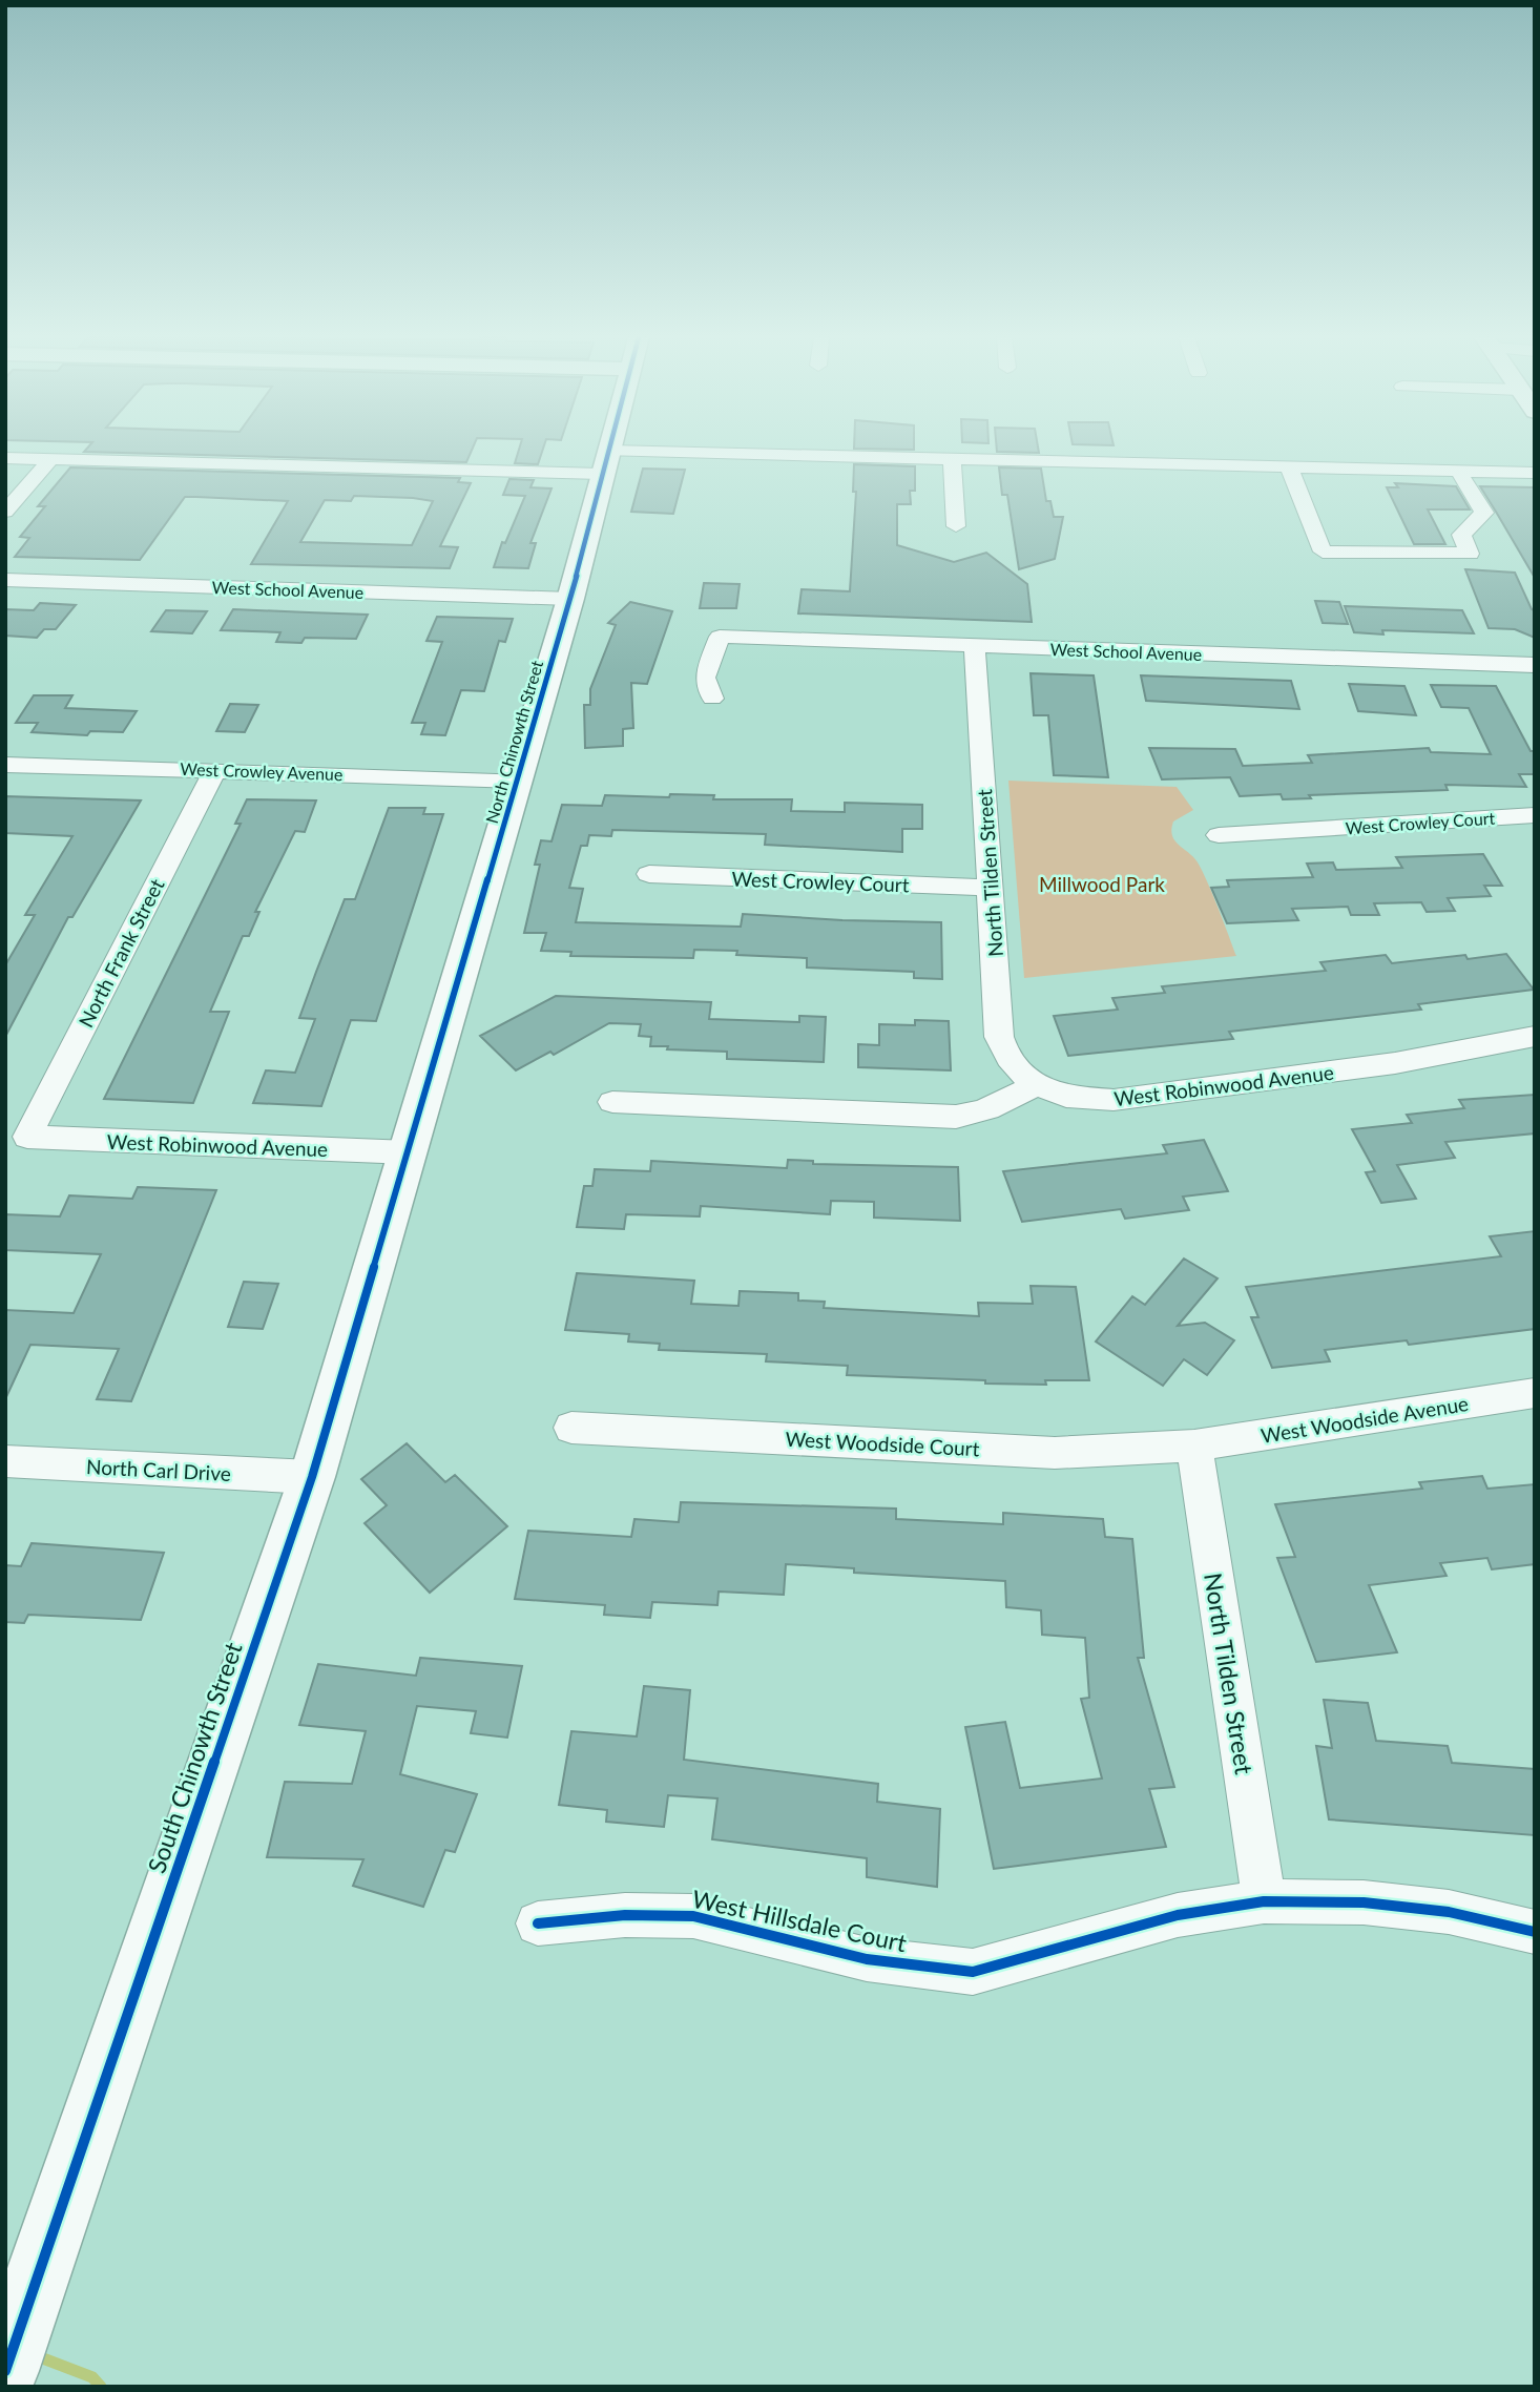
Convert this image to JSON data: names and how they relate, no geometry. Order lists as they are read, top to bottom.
{
  "streets": {
    "street": [
      "West School Avenue",
      "North Chinowth Street",
      "West Crowley Avenue",
      "West Crowley Court",
      "North Tilden Street",
      "North Frank Street",
      "West Robinwood Avenue",
      "West Woodside Avenue",
      "West Woodside Court",
      "North Carl Drive",
      "South Chinowth Street",
      "West Hillsdale Court"
    ]
  },
  "crossings": [
    ["West School Avenue", "North Chinowth Street"],
    ["West School Avenue", "North Tilden Street"],
    ["North Chinowth Street", "West Crowley Avenue"],
    ["North Chinowth Street", "West Robinwood Avenue"],
    ["North Chinowth Street", "South Chinowth Street"],
    ["West Crowley Avenue", "North Frank Street"],
    ["West Crowley Court", "North Tilden Street"],
    ["North Tilden Street", "West Robinwood Avenue"],
    ["North Tilden Street", "West Woodside Avenue"],
    ["North Tilden Street", "West Woodside Court"],
    ["North Tilden Street", "West Hillsdale Court"],
    ["North Frank Street", "West Robinwood Avenue"],
    ["West Robinwood Avenue", "South Chinowth Street"],
    ["West Woodside Avenue", "West Woodside Court"],
    ["North Carl Drive", "South Chinowth Street"]
  ],
  "parks": ["Millwood Park"]
}
